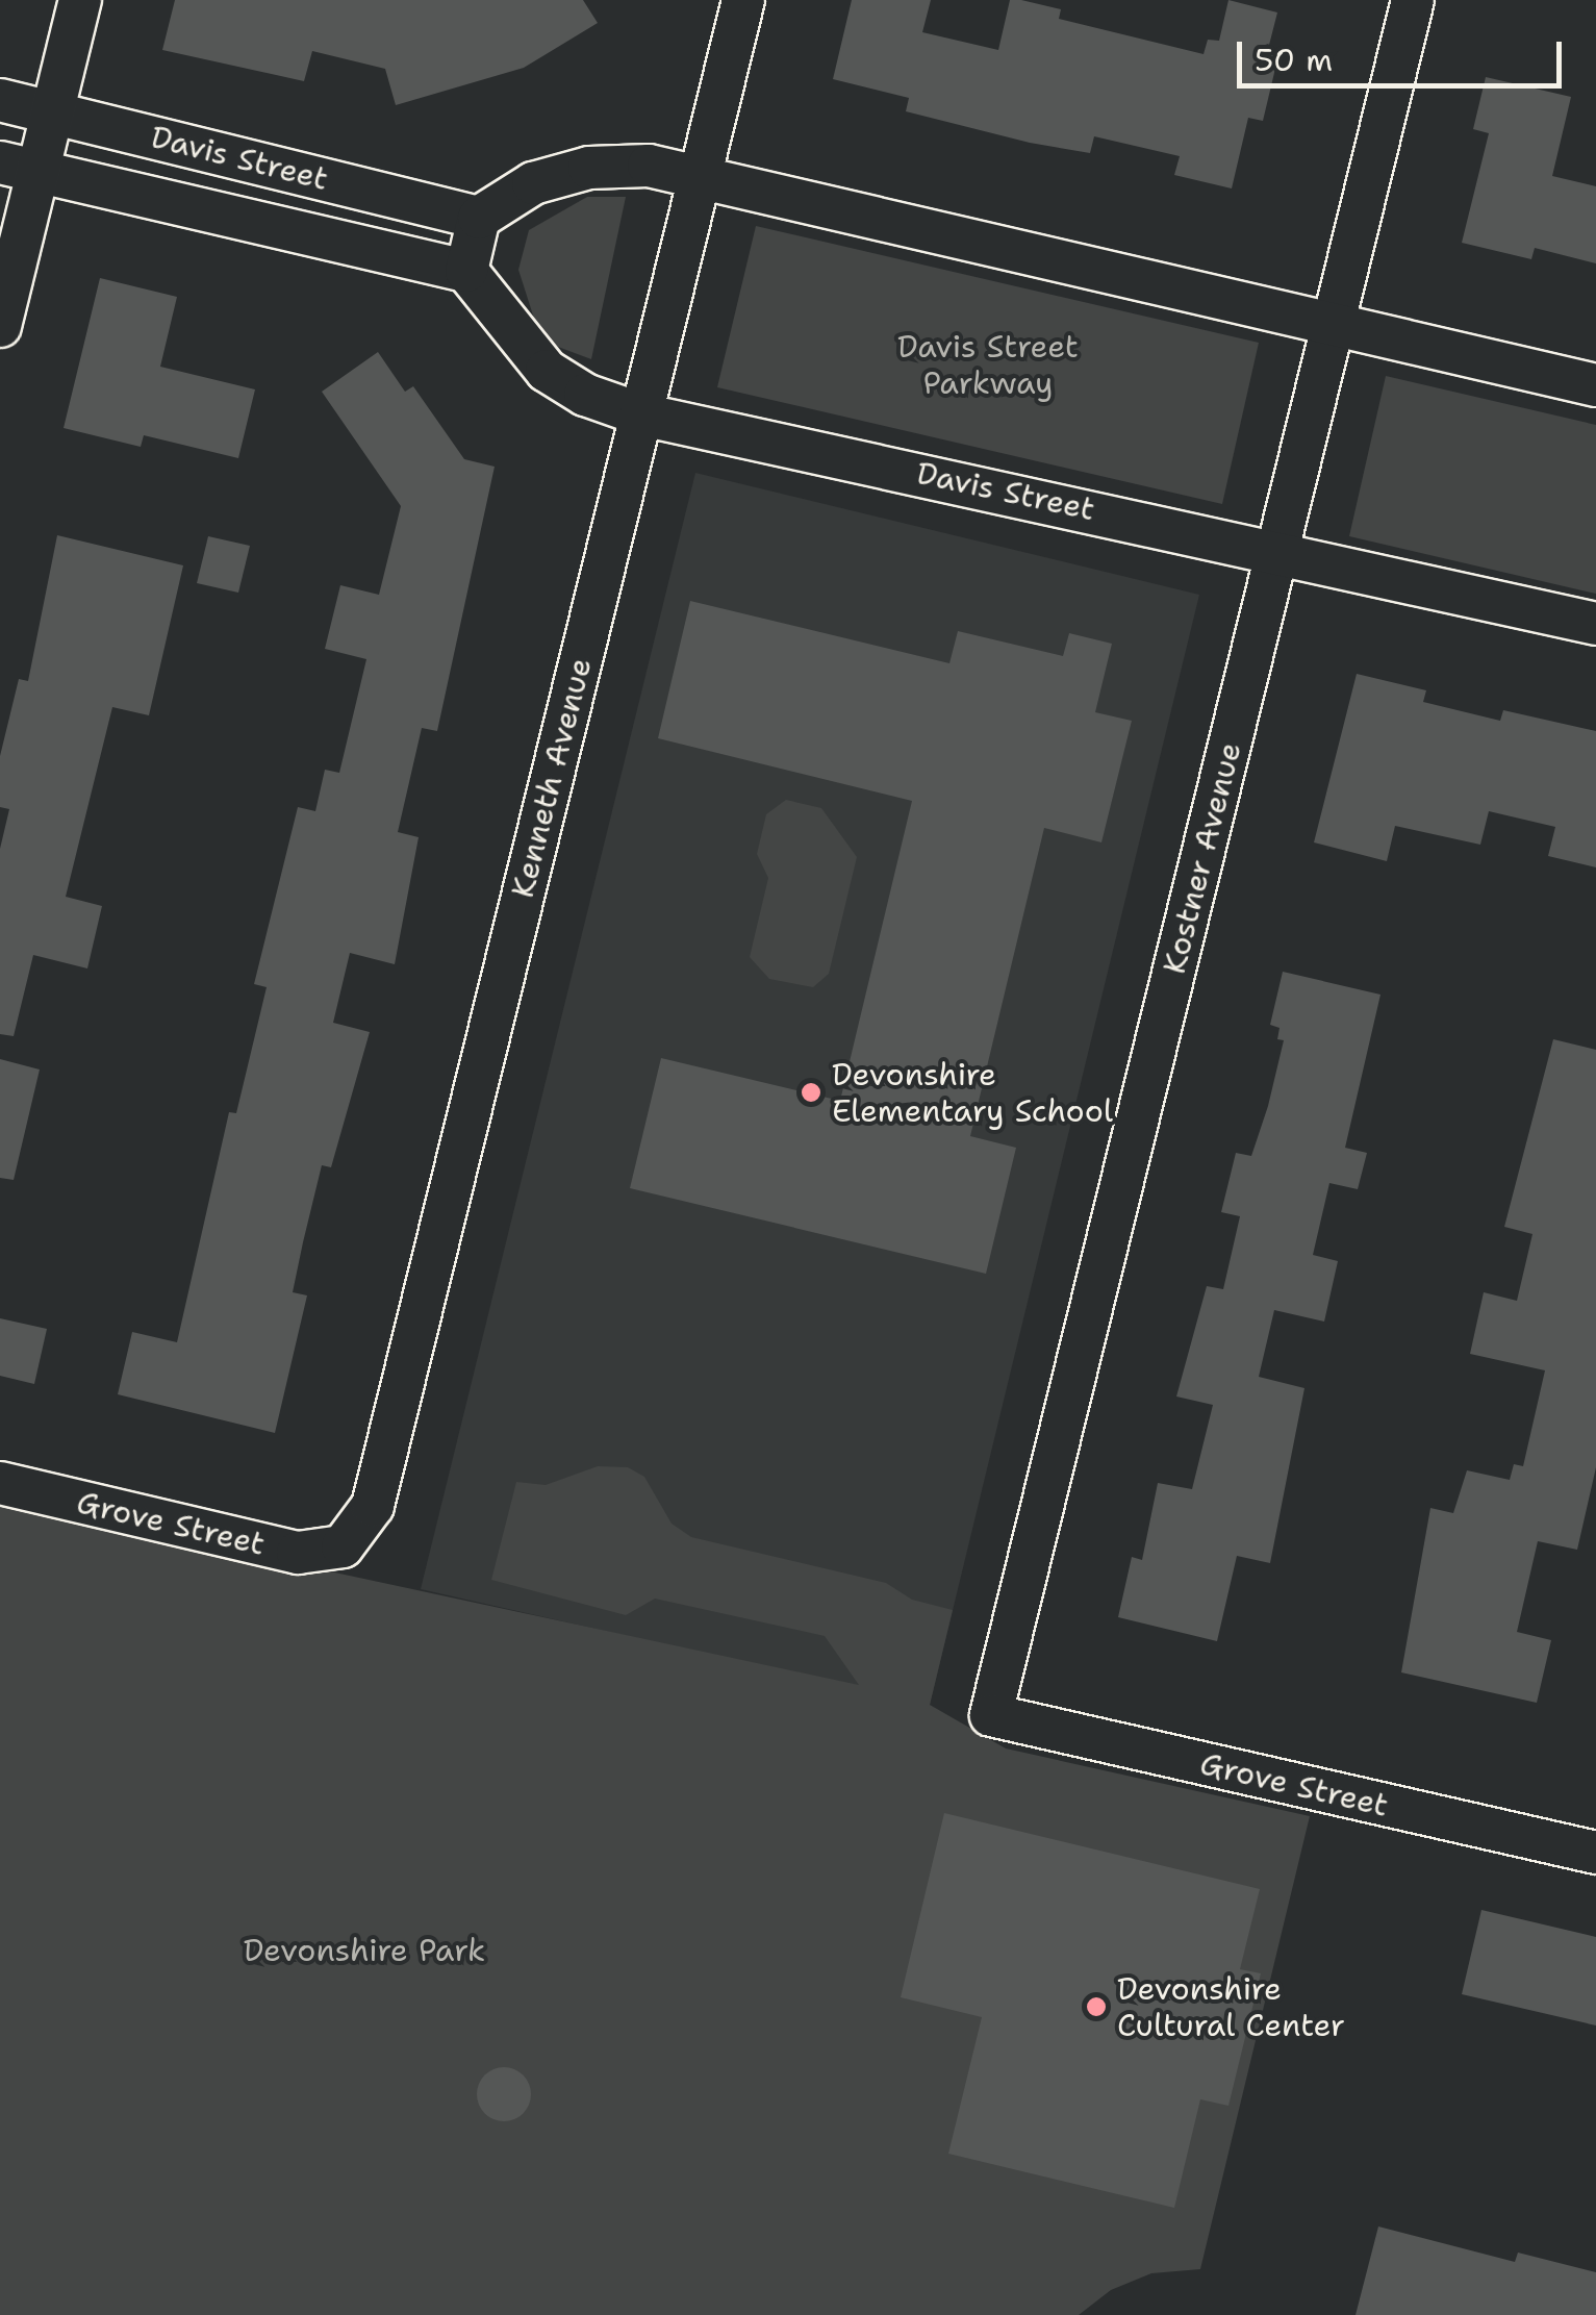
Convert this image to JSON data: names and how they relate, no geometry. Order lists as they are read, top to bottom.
{
  "streets": {
    "street": [
      "Davis Street",
      "Kenneth Avenue",
      "Kostner Avenue",
      "Grove Street"
    ]
  },
  "crossings": [
    ["Davis Street", "Kenneth Avenue"],
    ["Davis Street", "Kostner Avenue"],
    ["Kenneth Avenue", "Grove Street"],
    ["Kostner Avenue", "Grove Street"]
  ],
  "parks": ["Davis Street Parkway", "Devonshire Park"],
  "places": ["Devonshire Elementary School", "Devonshire Cultural Center"],
  "scale_bar": "50 m"
}
